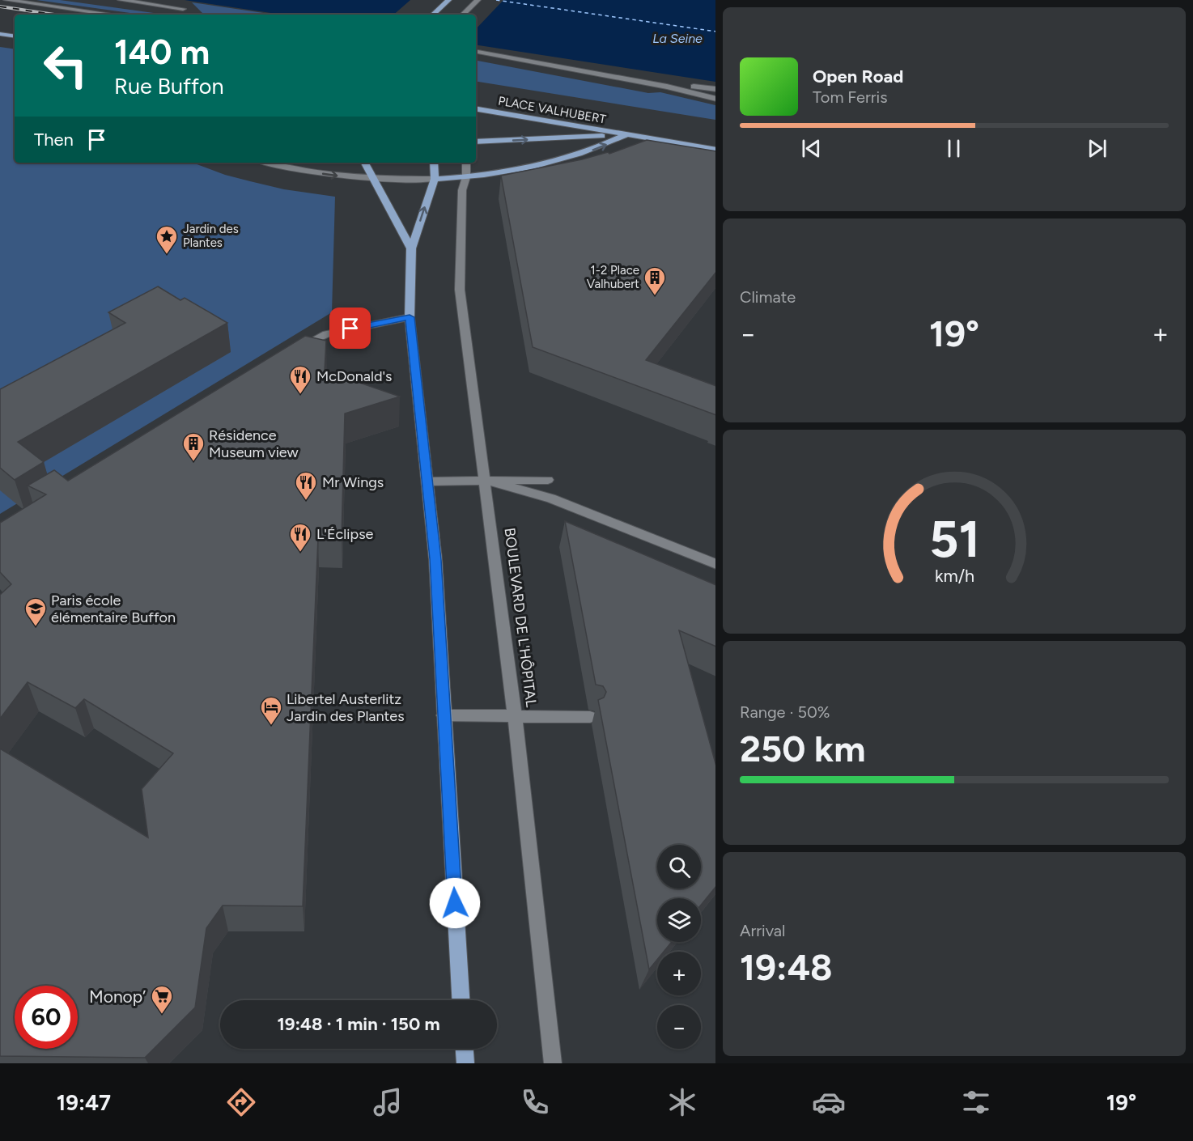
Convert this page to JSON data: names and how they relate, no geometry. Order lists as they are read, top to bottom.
{
  "streets": {
    "main road": ["PLACE VALHUBERT"],
    "street": ["BOULEVARD DE L'HÔPITAL"]
  },
  "crossings": [
    ["PLACE VALHUBERT", "BOULEVARD DE L'HÔPITAL"]
  ],
  "water": ["La Seine"],
  "places": {
    "place": ["Jardin des Plantes"],
    "building": ["1-2 Place Valhubert", "Résidence Museum view"],
    "restaurant": ["McDonald's", "Mr Wings", "L'Éclipse"],
    "school or university": ["Paris école élémentaire Buffon"],
    "hotel": ["Libertel Austerlitz Jardin des Plantes"],
    "supermarket": ["Monop’"]
  },
  "page": {
    "turn": ["140 m", "Rue Buffon"],
    "song": ["Open Road", "Tom Ferris"],
    "then": "Then",
    "tile": [
      "Climate",
      ["Range · 50%", "250 km"],
      ["Arrival", "19:48"]
    ],
    "heat": ["−", "19°", "+"],
    "map_buttons": ["+", "−"],
    "limit": "60",
    "trip": "19:48 · 1 min · 150 m",
    "tabs": ["19:47", "19°"],
    "gauge": ["51", "km/h"]
  }
}
